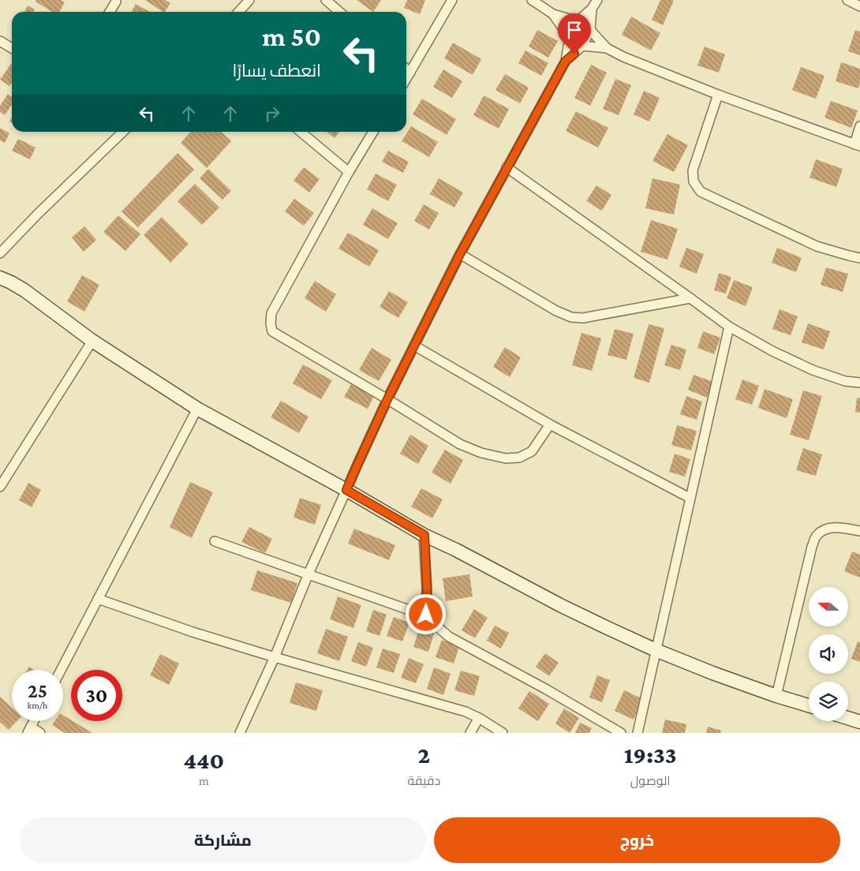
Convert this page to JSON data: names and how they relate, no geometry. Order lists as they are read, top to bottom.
{
  "north": "left",
  "page": {
    "turn": ["50 m", "انعطف يسارًا"],
    "speed": "25 km/h",
    "limit": "30",
    "eta": [
      "19:33",
      "الوصول",
      "2",
      "دقيقة",
      "440",
      "m"
    ],
    "buttons": ["خروج", "مشاركة"]
  }
}
